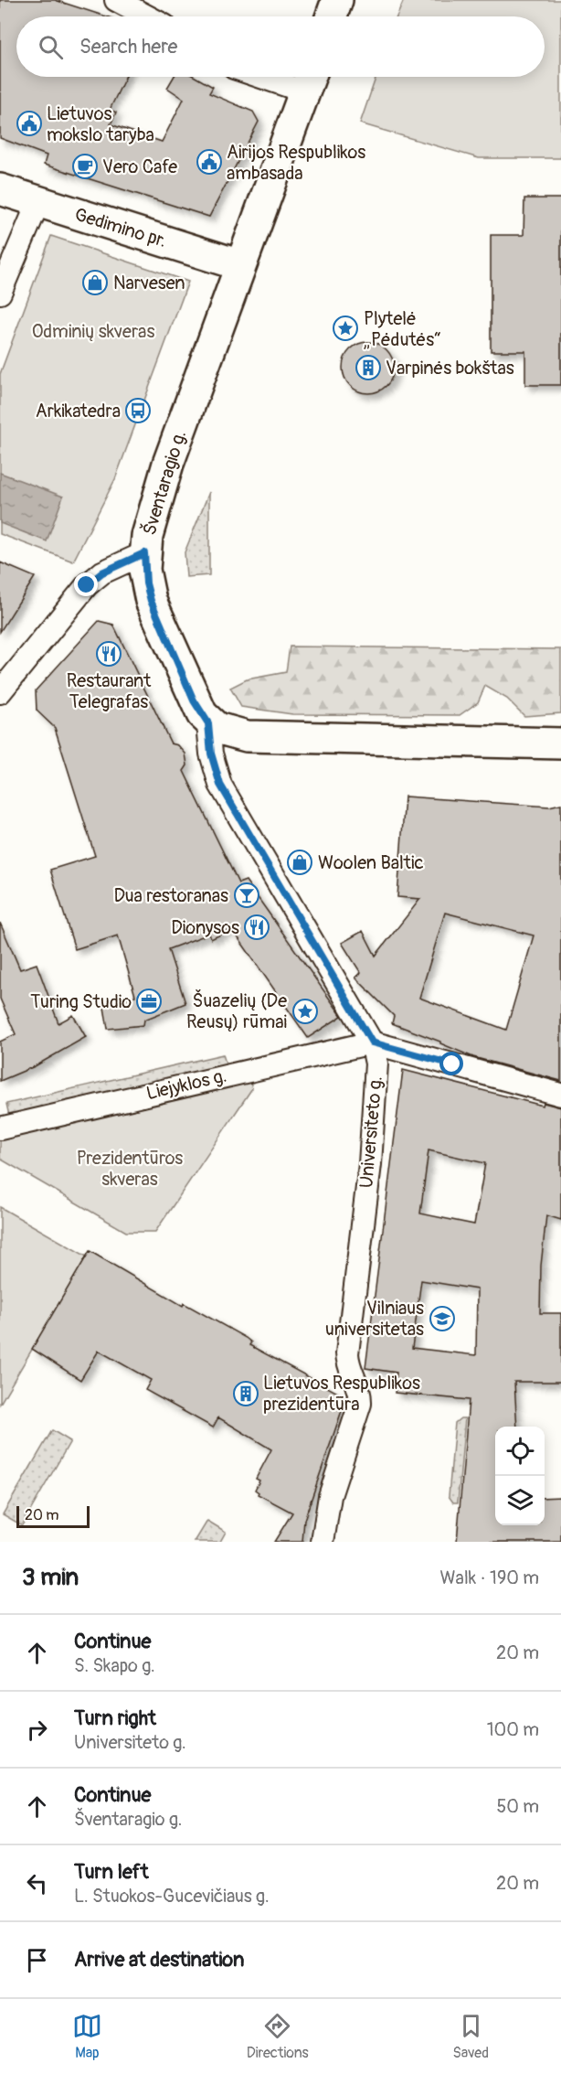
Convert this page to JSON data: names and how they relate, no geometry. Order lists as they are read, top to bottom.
{
  "streets": {
    "main road": ["Gedimino pr.", "Šventaragio g."],
    "street": ["Liejyklos g.", "Universiteto g."]
  },
  "crossings": [
    ["Gedimino pr.", "Šventaragio g."],
    ["Šventaragio g.", "Universiteto g."],
    ["Liejyklos g.", "Universiteto g."]
  ],
  "parks": ["Odminių skveras", "Prezidentūros skveras"],
  "places": {
    "public building": ["Lietuvos mokslo taryba", "Airijos Respublikos ambasada"],
    "cafe": ["Vero Cafe"],
    "shop": ["Narvesen", "Woolen Baltic"],
    "place": ["Plytelė „Pėdutės“", "Šuazelių (De Reusų) rūmai"],
    "building": ["Varpinės bokštas", "Lietuvos Respublikos prezidentūra"],
    "bus stop": ["Arkikatedra"],
    "restaurant": ["Restaurant Telegrafas", "Dionysos"],
    "bar": ["Dua restoranas"],
    "office": ["Turing Studio"],
    "school or university": ["Vilniaus universitetas"]
  },
  "scale_bar": "20 m",
  "page": {
    "search": "Search here",
    "scale": "20 m",
    "heading": ["3 min", "Walk · 190 m"],
    "list": [
      ["Continue", "S. Skapo g.", "20 m"],
      ["Turn right", "Universiteto g.", "100 m"],
      ["Continue", "Šventaragio g.", "50 m"],
      ["Turn left", "L. Stuokos-Gucevičiaus g.", "20 m"],
      "Arrive at destination"
    ],
    "nav": ["Map", "Directions", "Saved"]
  }
}
